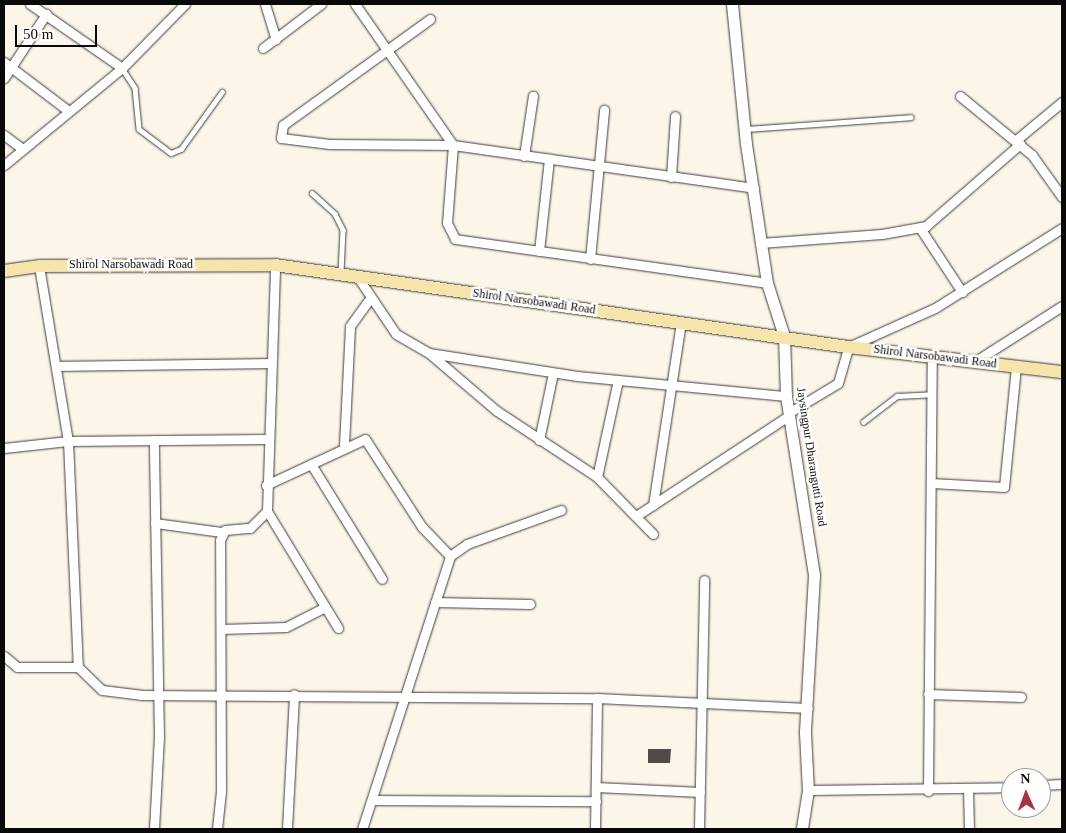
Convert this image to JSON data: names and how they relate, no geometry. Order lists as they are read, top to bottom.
{
  "streets": {
    "main road": ["Shirol Narsobawadi Road"],
    "street": ["Jaysingpur Dharangutti Road"]
  },
  "crossings": [
    ["Shirol Narsobawadi Road", "Jaysingpur Dharangutti Road"]
  ],
  "scale_bar": "50 m",
  "north": "top"
}
